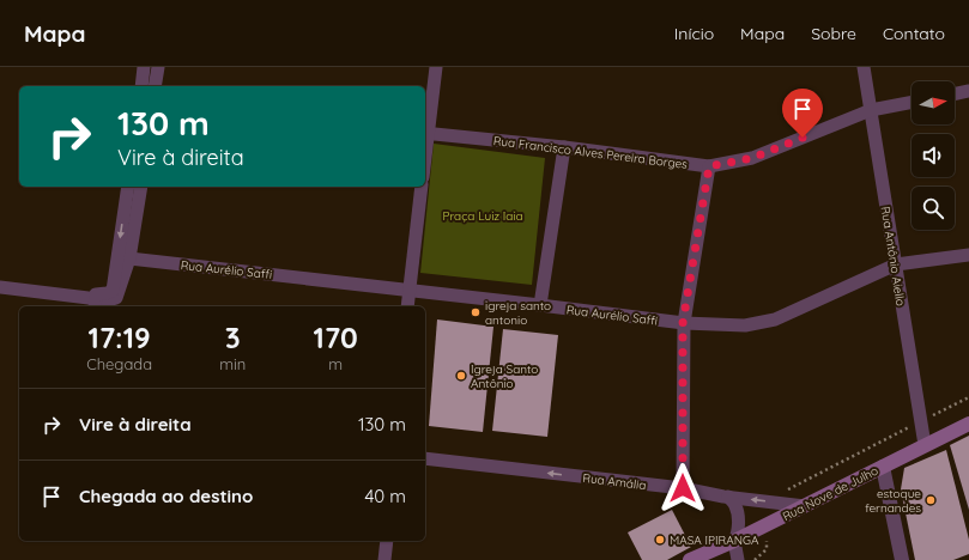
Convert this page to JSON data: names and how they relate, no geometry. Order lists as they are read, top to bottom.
{
  "streets": {
    "main road": ["Rua Nove de Julho"],
    "street": [
      "Rua Francisco Alves Pereira Borges",
      "Rua Antônio Aiello",
      "Rua Aurélio Saffi",
      "Rua Amália"
    ]
  },
  "crossings": [
    ["Rua Francisco Alves Pereira Borges", "Rua Antônio Aiello"],
    ["Rua Antônio Aiello", "Rua Aurélio Saffi"],
    ["Rua Antônio Aiello", "Rua Nove de Julho"],
    ["Rua Amália", "Rua Nove de Julho"]
  ],
  "one_way": ["Rua Amália"],
  "parks": ["Praça Luiz Iaia"],
  "places": [
    "igreja santo antonio",
    "Igreja Santo Antônio",
    "estoque fernandes",
    "MASA IPIRANGA"
  ],
  "north": "right",
  "page": {
    "header": "Mapa",
    "nav": [
      "Início",
      "Mapa",
      "Sobre",
      "Contato"
    ],
    "turn": ["130 m", "Vire à direita"],
    "eta": [
      "17:19",
      "Chegada",
      "3",
      "min",
      "170",
      "m"
    ],
    "list": [
      {
        "name": "Vire à direita",
        "value": "130 m"
      },
      {
        "name": "Chegada ao destino",
        "value": "40 m"
      }
    ]
  }
}
